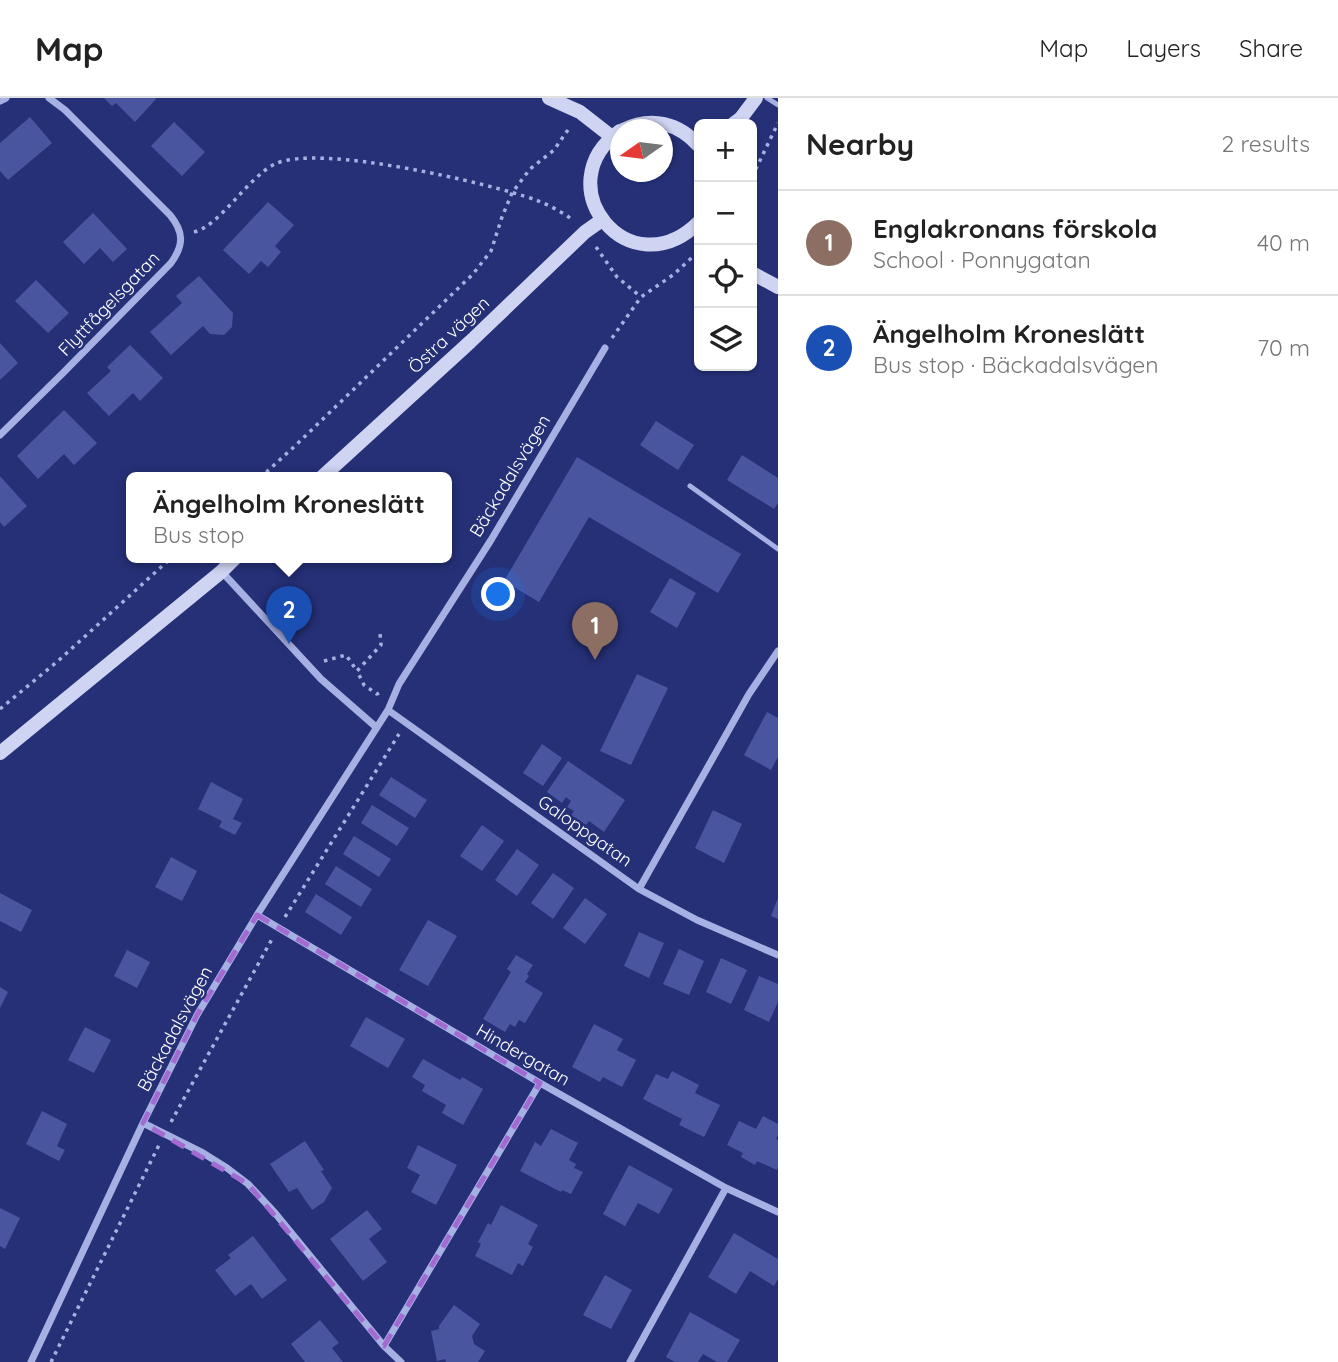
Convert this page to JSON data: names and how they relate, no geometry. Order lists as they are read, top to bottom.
{
  "streets": {
    "main road": ["Östra vägen"],
    "street": [
      "Flyttfågelsgatan",
      "Bäckadalsvägen",
      "Galoppgatan",
      "Hindergatan"
    ]
  },
  "crossings": [
    ["Bäckadalsvägen", "Galoppgatan"],
    ["Bäckadalsvägen", "Hindergatan"]
  ],
  "north": "left",
  "page": {
    "header": "Map",
    "nav": ["Map", "Layers", "Share"],
    "heading": ["Nearby", "2 results"],
    "map_buttons": ["+", "−"],
    "list": [
      {
        "mark": "1",
        "name": "Englakronans förskola",
        "note": "School · Ponnygatan",
        "value": "40 m"
      },
      {
        "mark": "2",
        "name": "Ängelholm Kroneslätt",
        "note": "Bus stop · Bäckadalsvägen",
        "value": "70 m"
      }
    ],
    "popup": ["Ängelholm Kroneslätt", "Bus stop"],
    "pins": ["2", "1"]
  }
}
